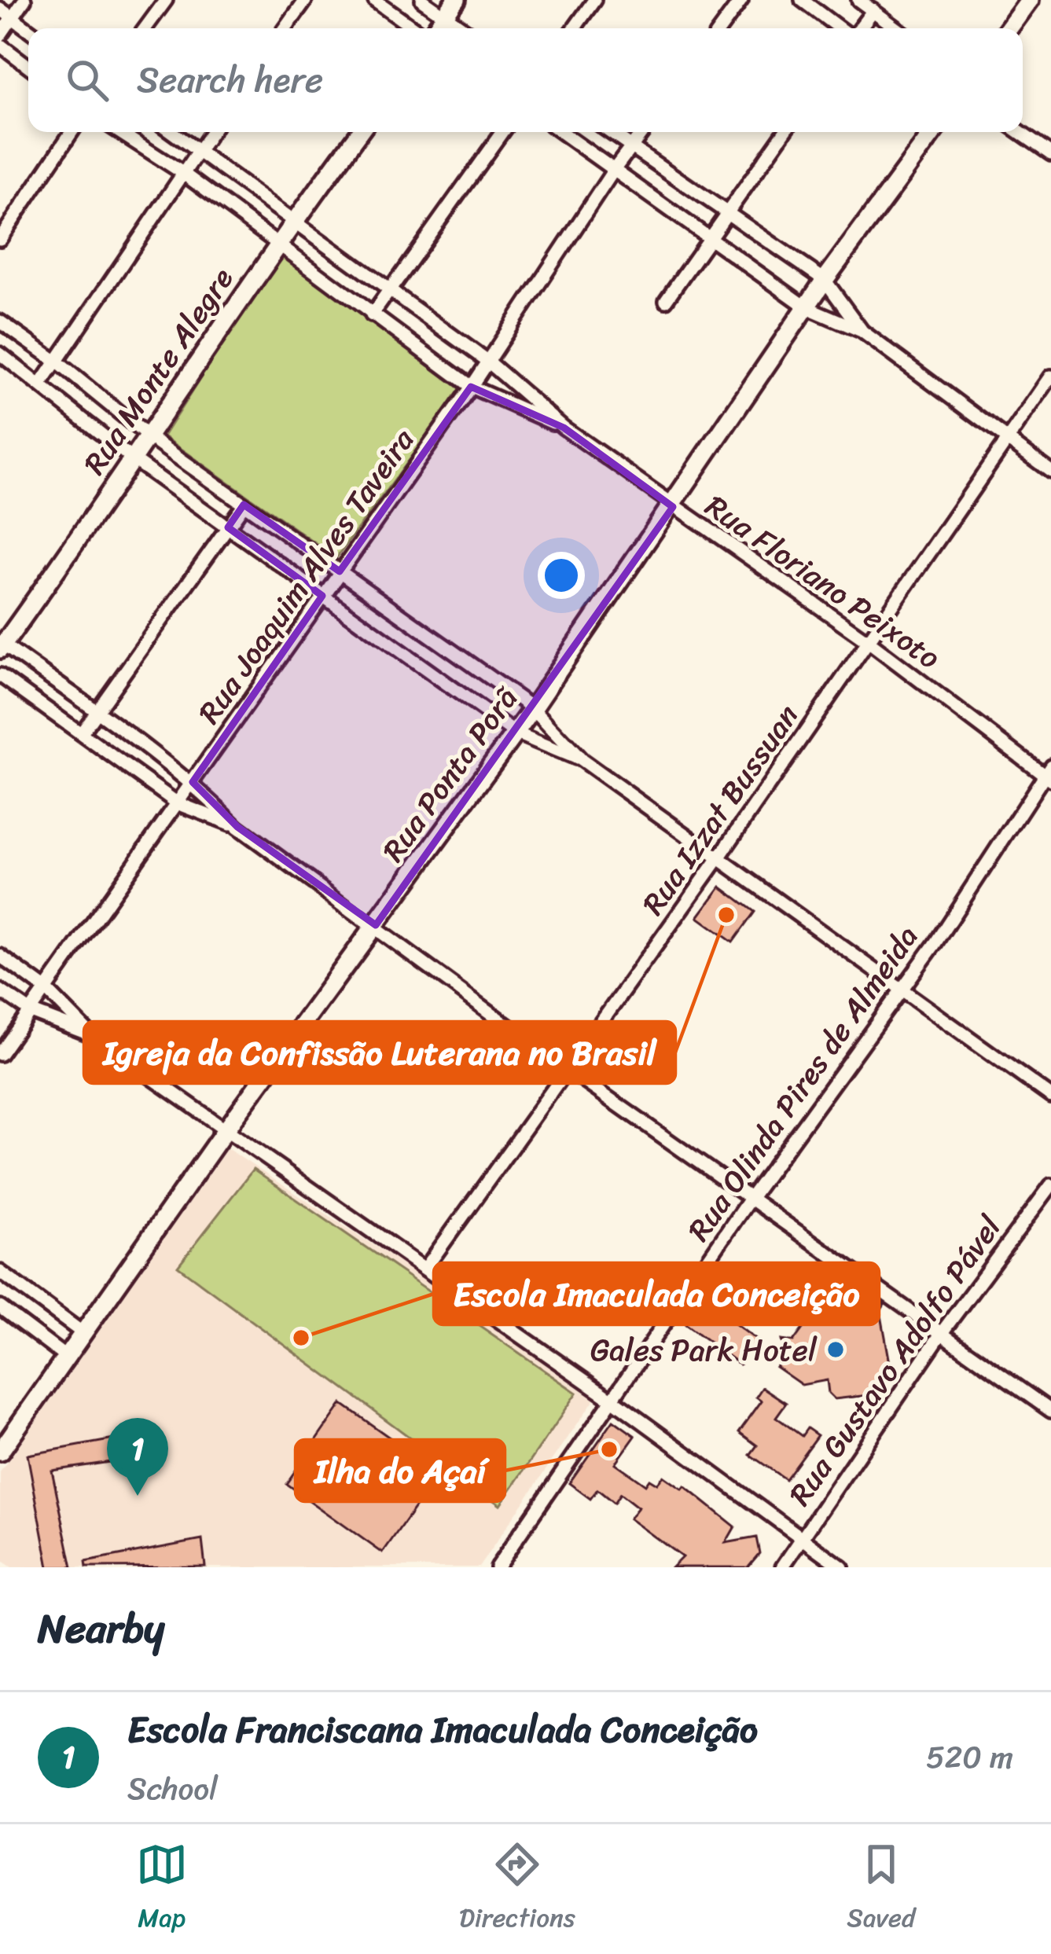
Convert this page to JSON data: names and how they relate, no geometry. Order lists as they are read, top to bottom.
{
  "streets": {
    "street": [
      "Rua Monte Alegre",
      "Rua Joaquim Alves Taveira",
      "Rua Floriano Peixoto",
      "Rua Ponta Porã",
      "Rua Izzat Bussuan",
      "Rua Olinda Pires de Almeida",
      "Rua Gustavo Adolfo Pável"
    ]
  },
  "crossings": [
    ["Rua Monte Alegre", "Rua Floriano Peixoto"],
    ["Rua Joaquim Alves Taveira", "Rua Floriano Peixoto"],
    ["Rua Floriano Peixoto", "Rua Ponta Porã"],
    ["Rua Floriano Peixoto", "Rua Izzat Bussuan"],
    ["Rua Floriano Peixoto", "Rua Olinda Pires de Almeida"]
  ],
  "places": [
    "Igreja da Confissão Luterana no Brasil",
    "Escola Imaculada Conceição",
    "Gales Park Hotel",
    "Ilha do Açaí"
  ],
  "page": {
    "search": "Search here",
    "pins": "1",
    "heading": "Nearby",
    "list": [
      {
        "mark": "1",
        "name": "Escola Franciscana Imaculada Conceição",
        "note": "School",
        "value": "520 m"
      }
    ],
    "nav": ["Map", "Directions", "Saved"]
  }
}
